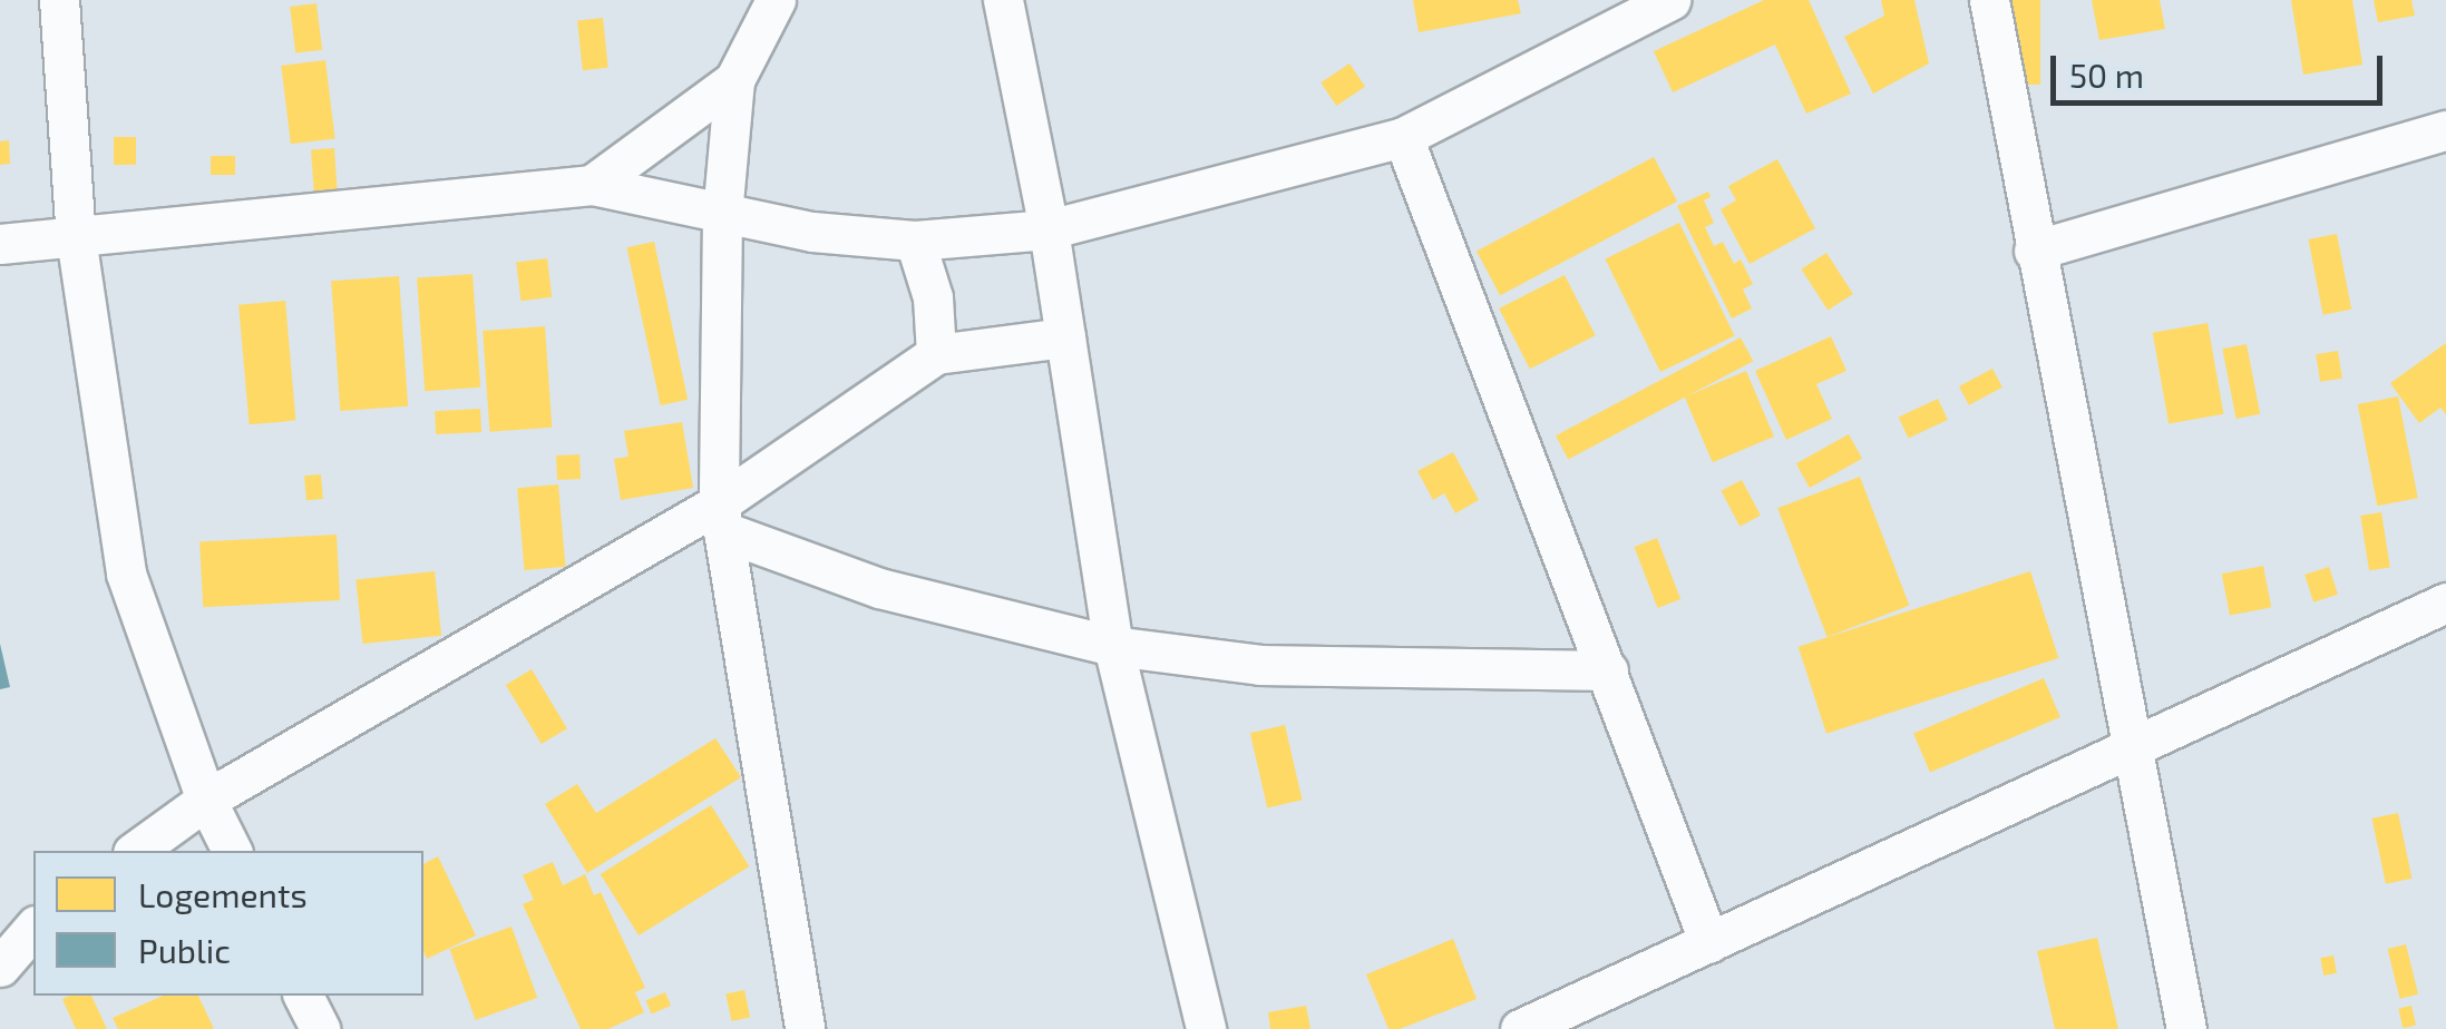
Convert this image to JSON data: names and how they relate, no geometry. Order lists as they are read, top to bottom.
{
  "legend": ["Logements", "Public"],
  "scale_bar": "50 m"
}
